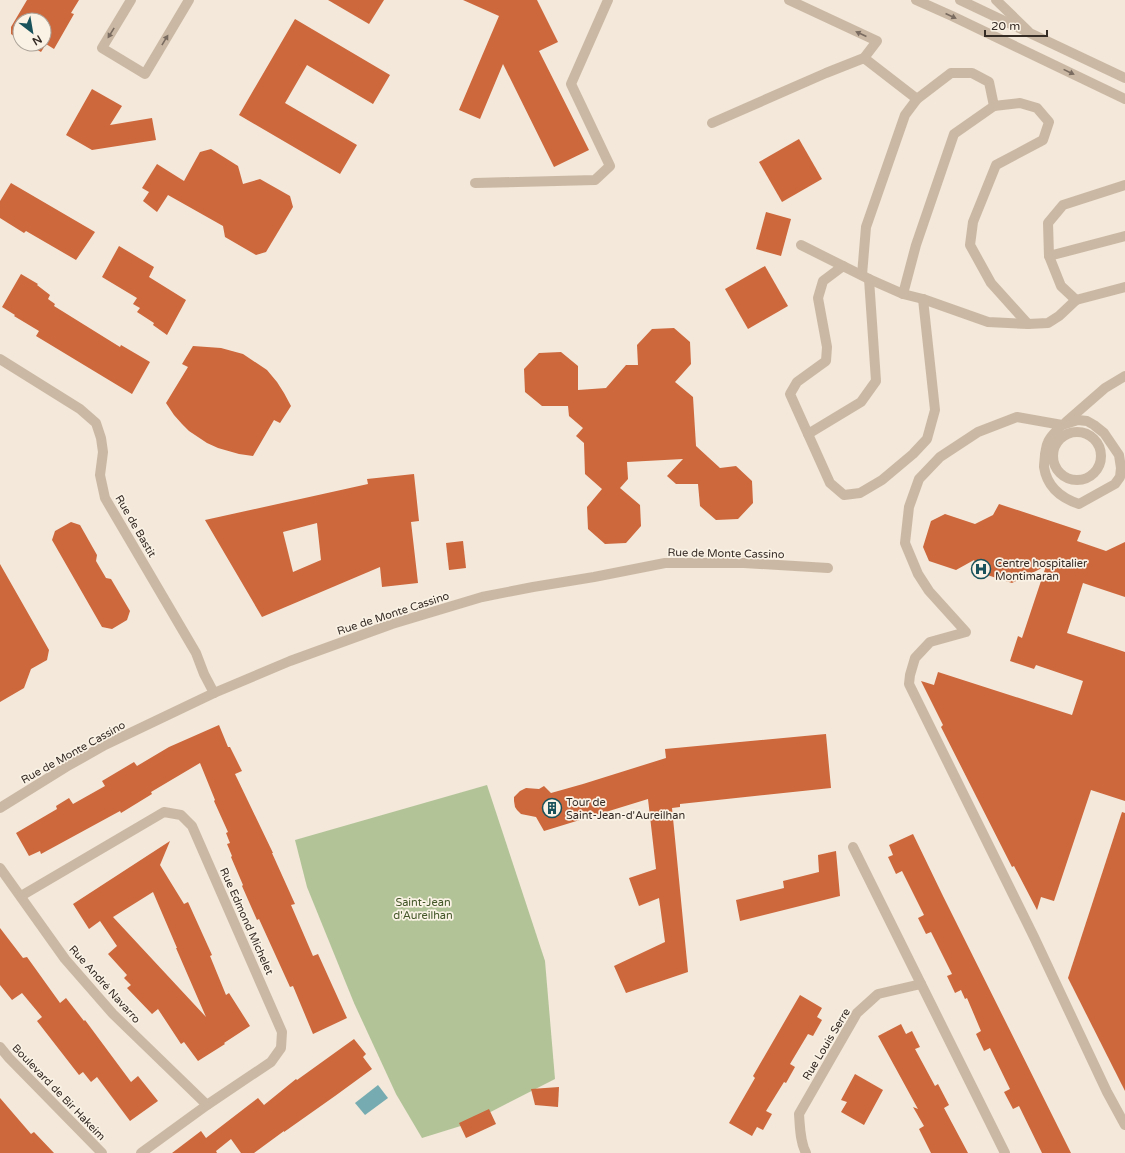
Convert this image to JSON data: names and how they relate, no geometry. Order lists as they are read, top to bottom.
{
  "streets": {
    "street": [
      "Rue de Bastit",
      "Rue de Monte Cassino",
      "Rue Edmond Michelet",
      "Rue André Navarro",
      "Rue Louis Serre",
      "Boulevard de Bir Hakeim"
    ]
  },
  "crossings": [
    ["Rue de Bastit", "Rue de Monte Cassino"],
    ["Rue Edmond Michelet", "Rue André Navarro"]
  ],
  "parks": ["Saint-Jean d'Aureilhan"],
  "places": {
    "hospital": ["Centre hospitalier Montimaran"],
    "building": ["Tour de Saint-Jean-d'Aureilhan"]
  },
  "scale_bar": "20 m",
  "north": "bottom right"
}
